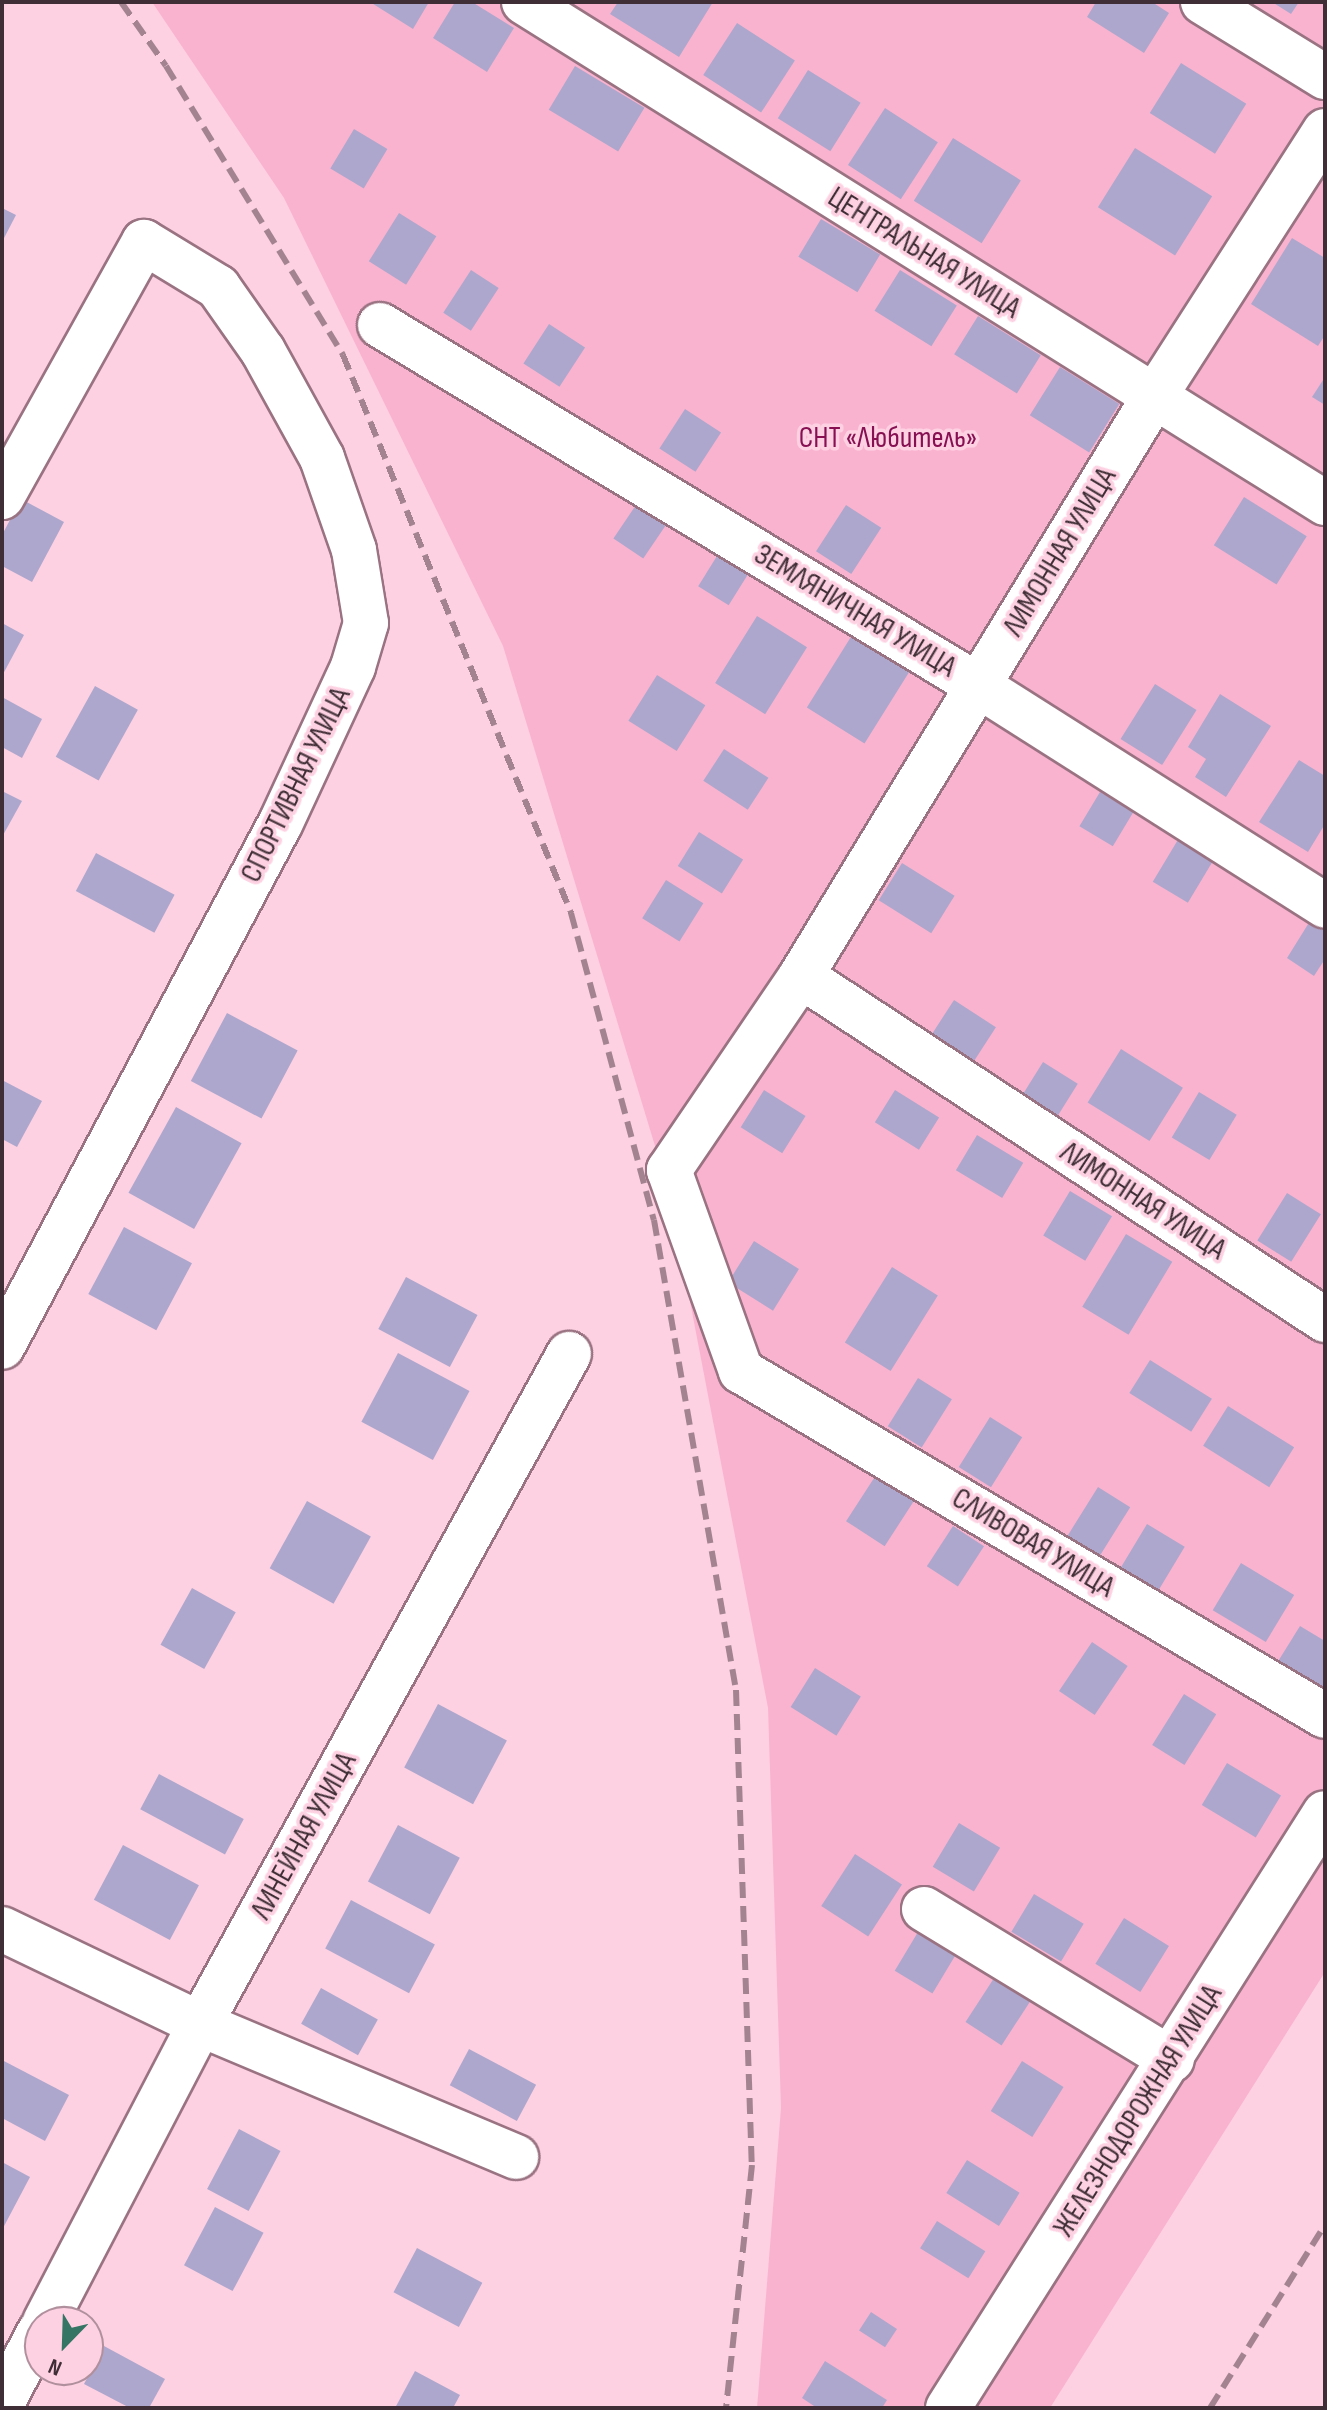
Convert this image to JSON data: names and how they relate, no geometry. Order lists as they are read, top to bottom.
{
  "streets": {
    "street": [
      "ЦЕНТРАЛЬНАЯ УЛИЦА",
      "ЛИМОННАЯ УЛИЦА",
      "ЗЕМЛЯНИЧНАЯ УЛИЦА",
      "СПОРТИВНАЯ УЛИЦА",
      "СЛИВОВАЯ УЛИЦА",
      "ЛИНЕЙНАЯ УЛИЦА",
      "ЖЕЛЕЗНОДОРОЖНАЯ УЛИЦА"
    ]
  },
  "crossings": [
    ["ЦЕНТРАЛЬНАЯ УЛИЦА", "ЛИМОННАЯ УЛИЦА"],
    ["ЛИМОННАЯ УЛИЦА", "ЗЕМЛЯНИЧНАЯ УЛИЦА"],
    ["ЛИМОННАЯ УЛИЦА", "СЛИВОВАЯ УЛИЦА"]
  ],
  "parks": ["СНТ «Любитель»"],
  "north": "bottom left"
}
